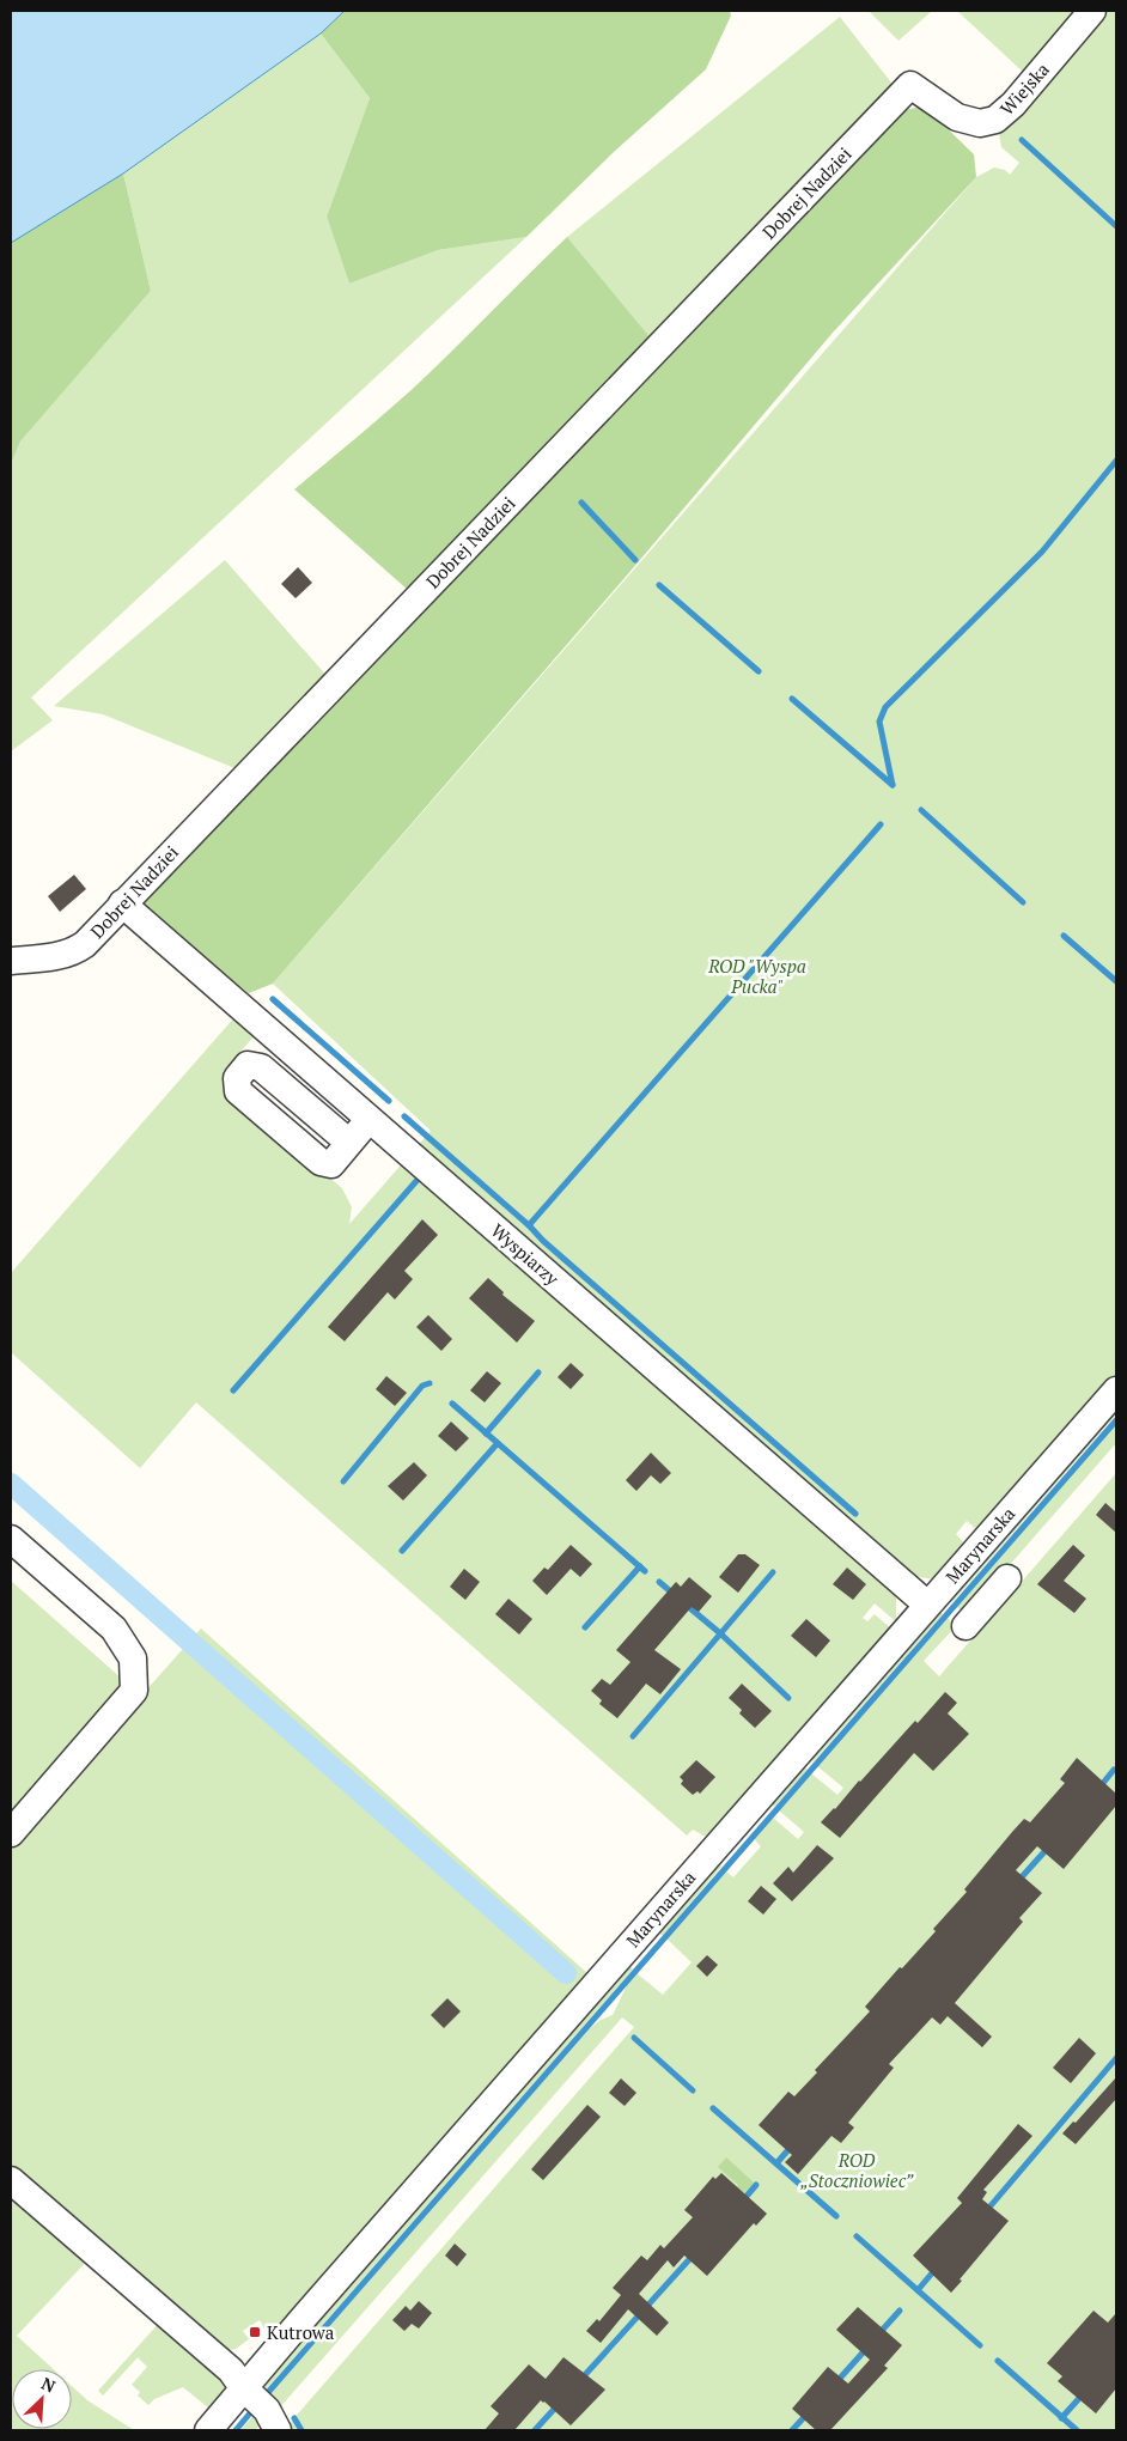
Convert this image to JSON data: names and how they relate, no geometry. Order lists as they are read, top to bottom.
{
  "streets": {
    "street": [
      "Wiejska",
      "Dobrej Nadziei",
      "Wyspiarzy",
      "Marynarska"
    ]
  },
  "crossings": [
    ["Wiejska", "Dobrej Nadziei"],
    ["Dobrej Nadziei", "Wyspiarzy"],
    ["Wyspiarzy", "Marynarska"]
  ],
  "parks": ["ROD \"Wyspa Pucka\"", "ROD „Stoczniowiec”"],
  "places": {
    "transit": ["Kutrowa"]
  },
  "north": "top right"
}
